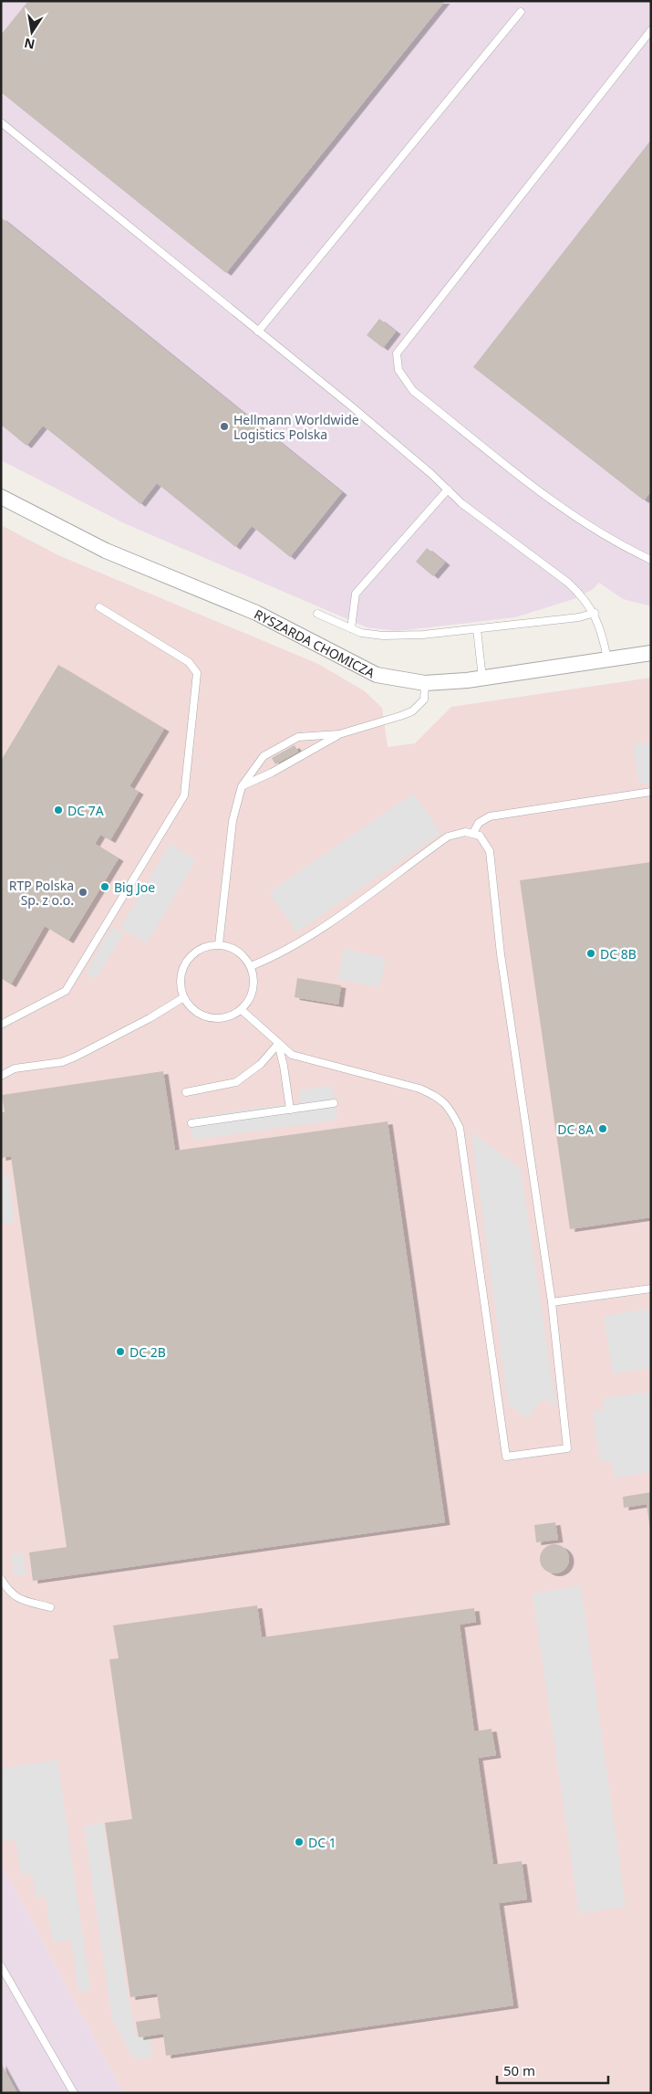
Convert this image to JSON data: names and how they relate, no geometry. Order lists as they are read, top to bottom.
{
  "streets": {
    "street": ["RYSZARDA CHOMICZA"]
  },
  "places": [
    "Hellmann Worldwide Logistics Polska",
    "DC 7A",
    "Big Joe",
    "RTP Polska Sp. z o.o.",
    "DC 8B",
    "DC 8A",
    "DC 2B",
    "DC 1"
  ],
  "scale_bar": "50 m",
  "north": "bottom"
}
